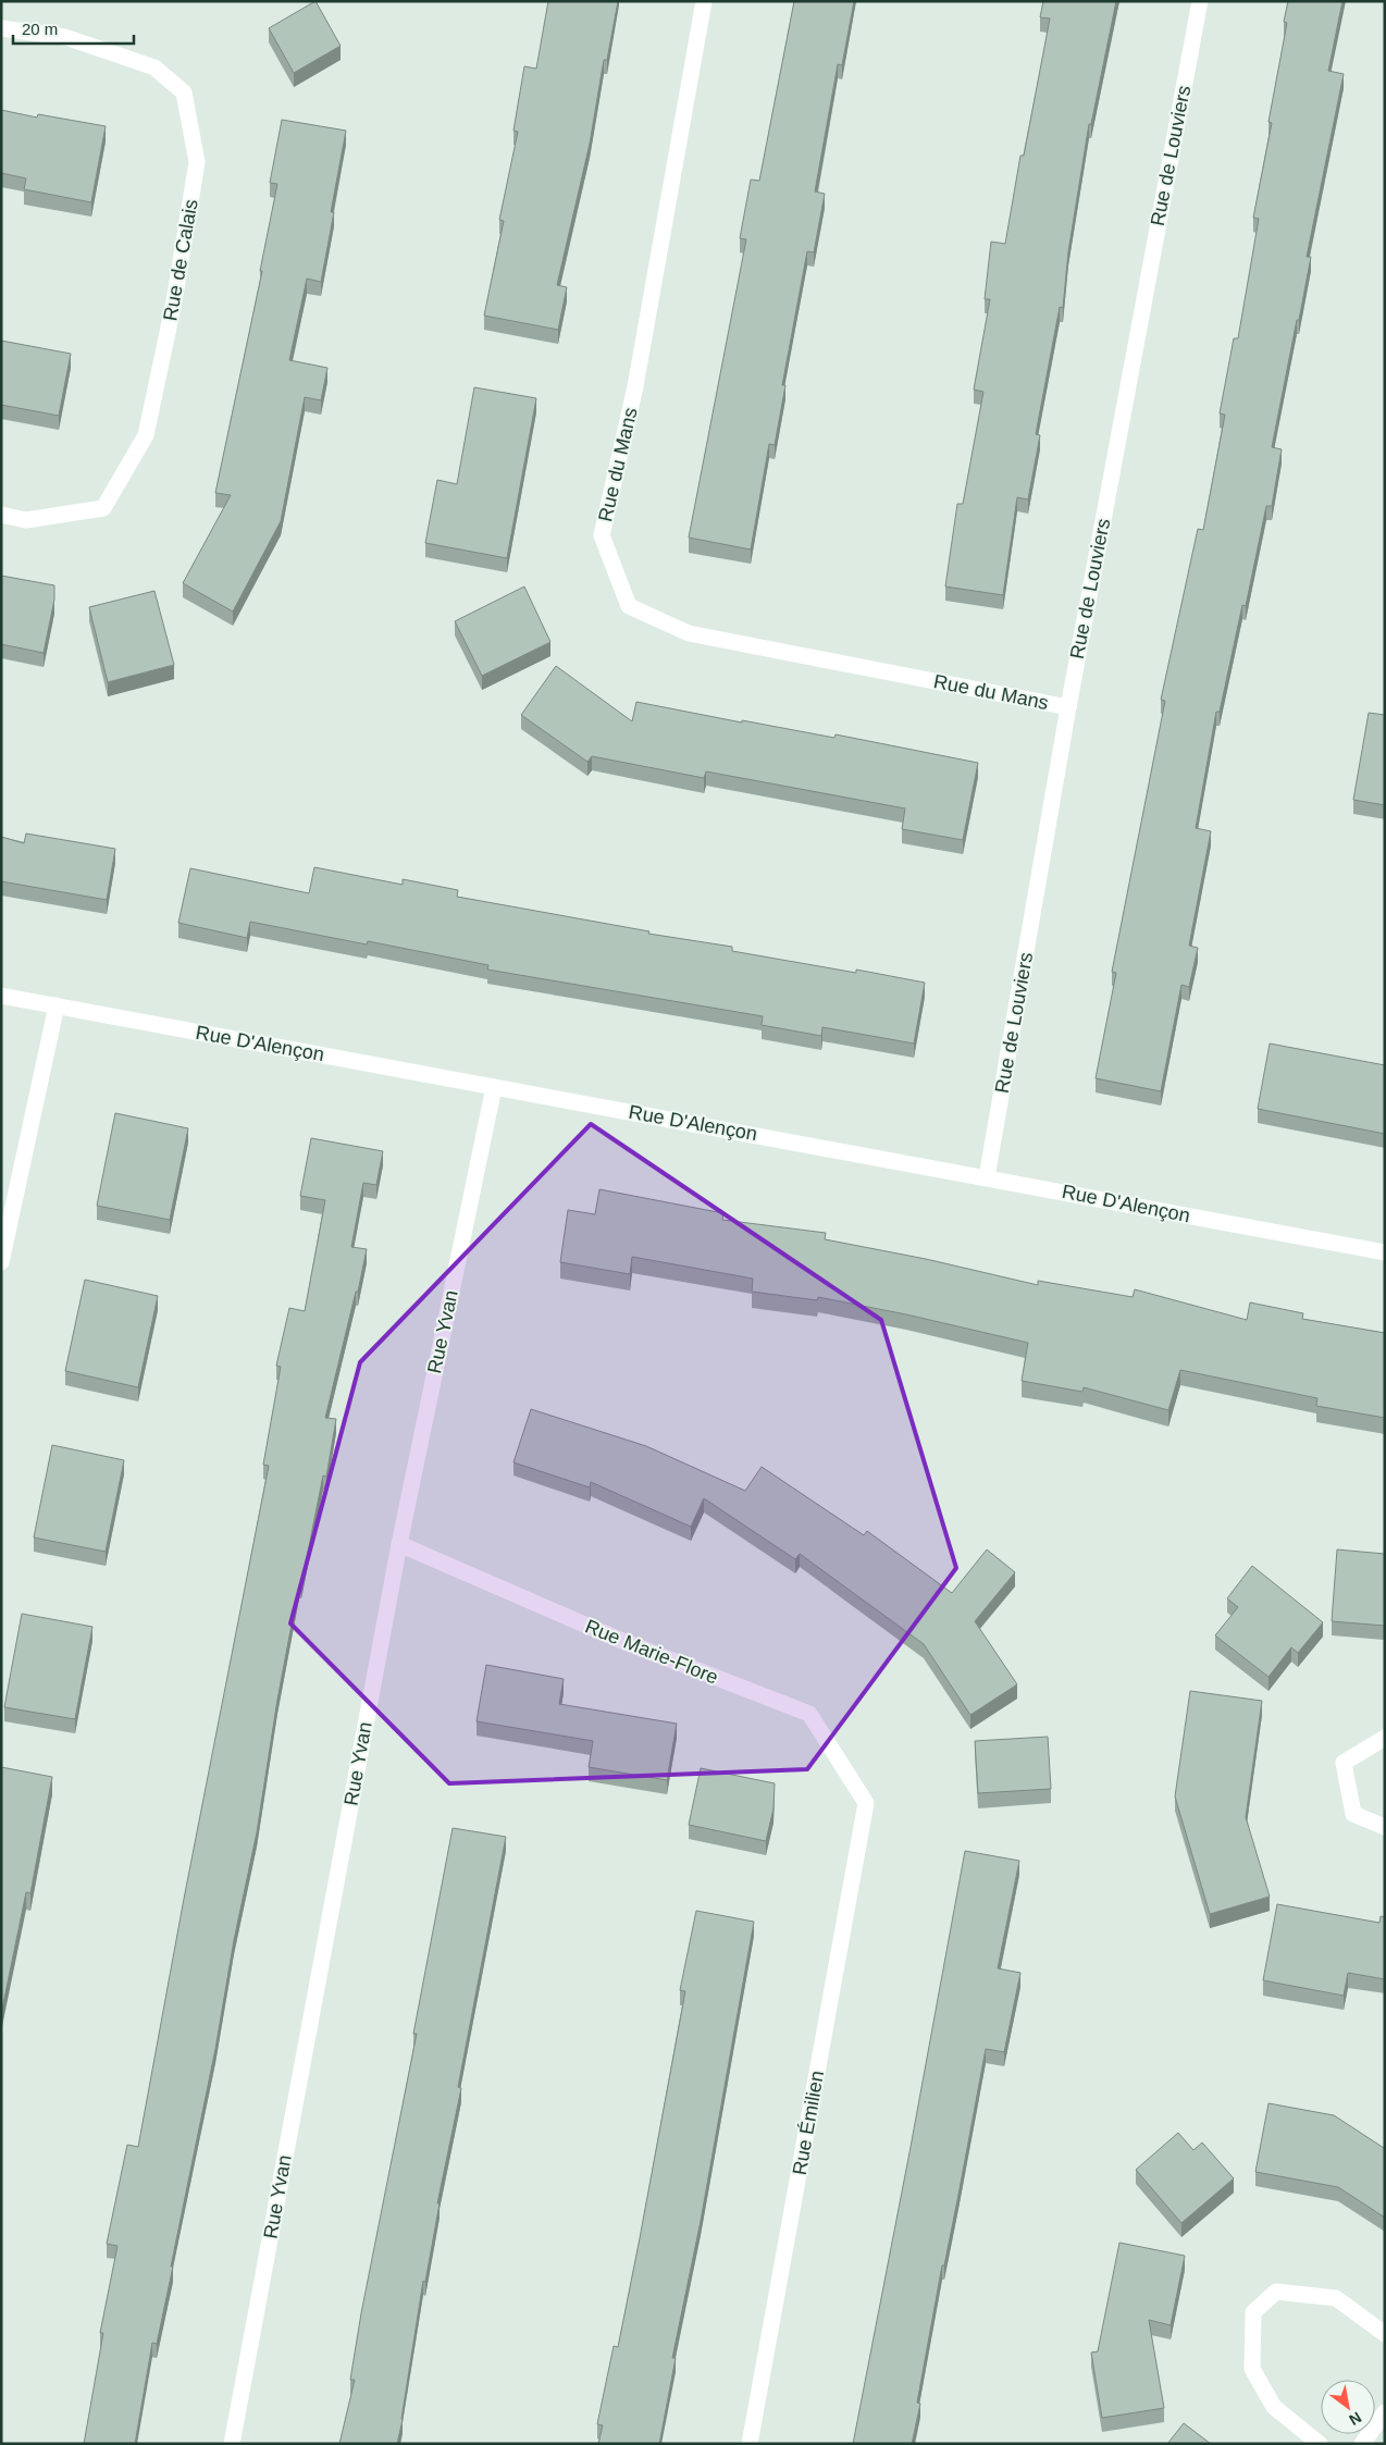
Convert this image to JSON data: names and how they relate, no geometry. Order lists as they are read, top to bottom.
{
  "streets": {
    "street": [
      "Rue de Louviers",
      "Rue de Calais",
      "Rue du Mans",
      "Rue D'Alençon",
      "Rue Yvan",
      "Rue Marie-Flore",
      "Rue Émilien"
    ]
  },
  "crossings": [
    ["Rue de Louviers", "Rue du Mans"],
    ["Rue de Louviers", "Rue D'Alençon"],
    ["Rue D'Alençon", "Rue Yvan"],
    ["Rue Yvan", "Rue Marie-Flore"],
    ["Rue Marie-Flore", "Rue Émilien"]
  ],
  "scale_bar": "20 m",
  "north": "bottom right"
}
